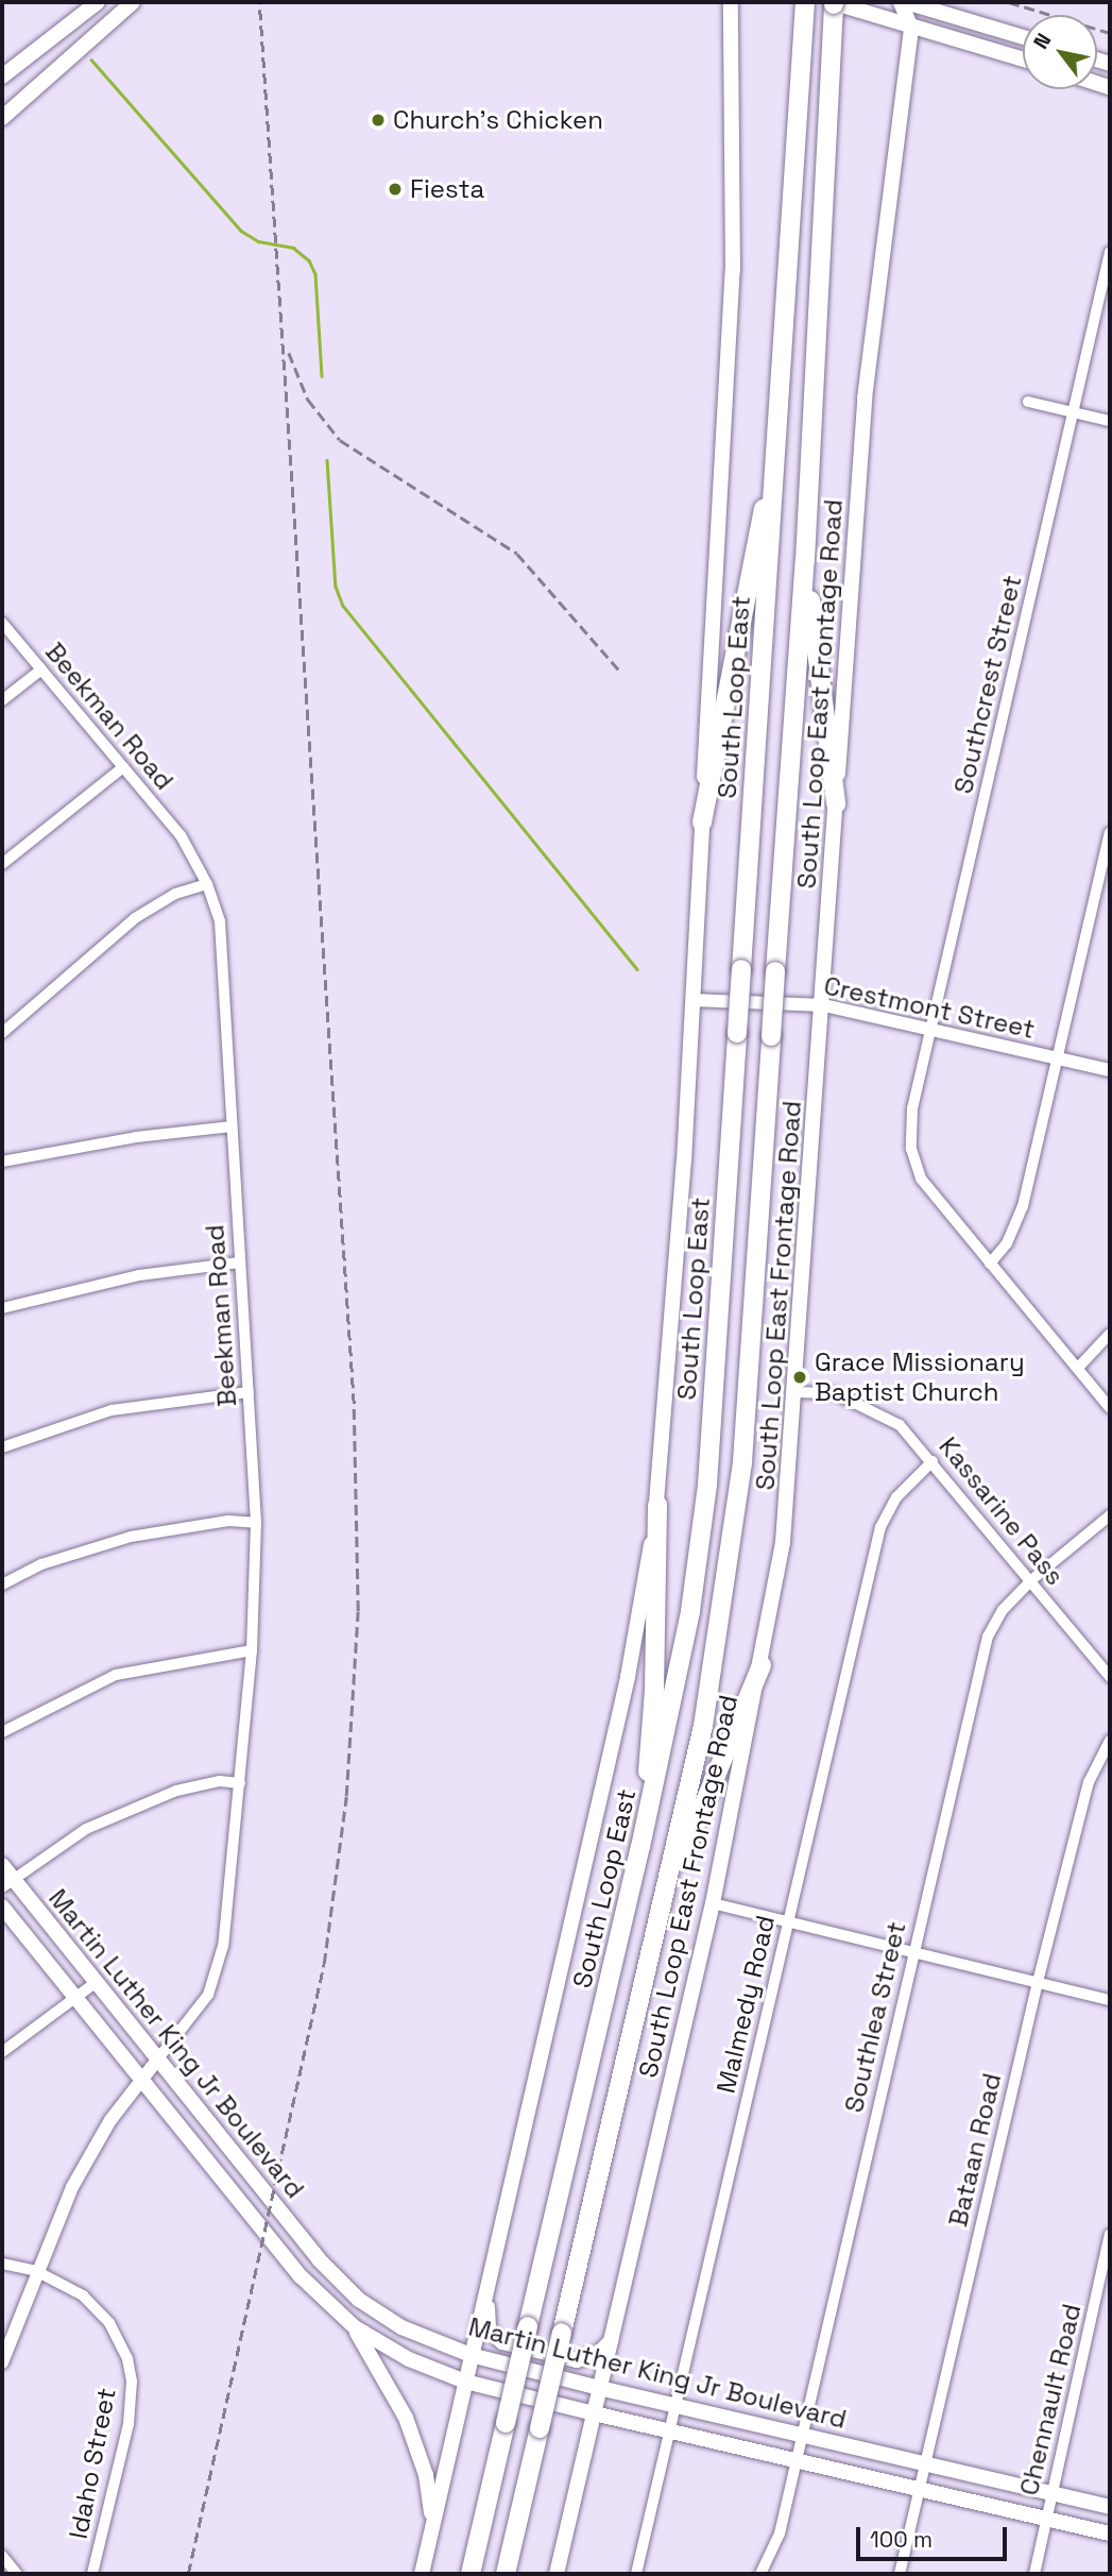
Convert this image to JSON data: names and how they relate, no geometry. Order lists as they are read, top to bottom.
{
  "streets": {
    "highway": ["South Loop East"],
    "main road": ["South Loop East Frontage Road", "Martin Luther King Jr Boulevard"],
    "street": [
      "Southcrest Street",
      "Beekman Road",
      "Crestmont Street",
      "Kassarine Pass",
      "Malmedy Road",
      "Southlea Street",
      "Bataan Road",
      "Chennault Road",
      "Idaho Street"
    ]
  },
  "crossings": [
    ["Southcrest Street", "Crestmont Street"],
    ["South Loop East Frontage Road", "Crestmont Street"],
    ["South Loop East Frontage Road", "Kassarine Pass"],
    ["South Loop East Frontage Road", "Martin Luther King Jr Boulevard"],
    ["Beekman Road", "Martin Luther King Jr Boulevard"],
    ["Kassarine Pass", "Malmedy Road"],
    ["Kassarine Pass", "Southlea Street"],
    ["Malmedy Road", "Martin Luther King Jr Boulevard"],
    ["Southlea Street", "Martin Luther King Jr Boulevard"],
    ["Martin Luther King Jr Boulevard", "Bataan Road"],
    ["Martin Luther King Jr Boulevard", "Chennault Road"]
  ],
  "places": ["Church's Chicken", "Fiesta", "Grace Missionary Baptist Church"],
  "scale_bar": "100 m",
  "north": "top left"
}
